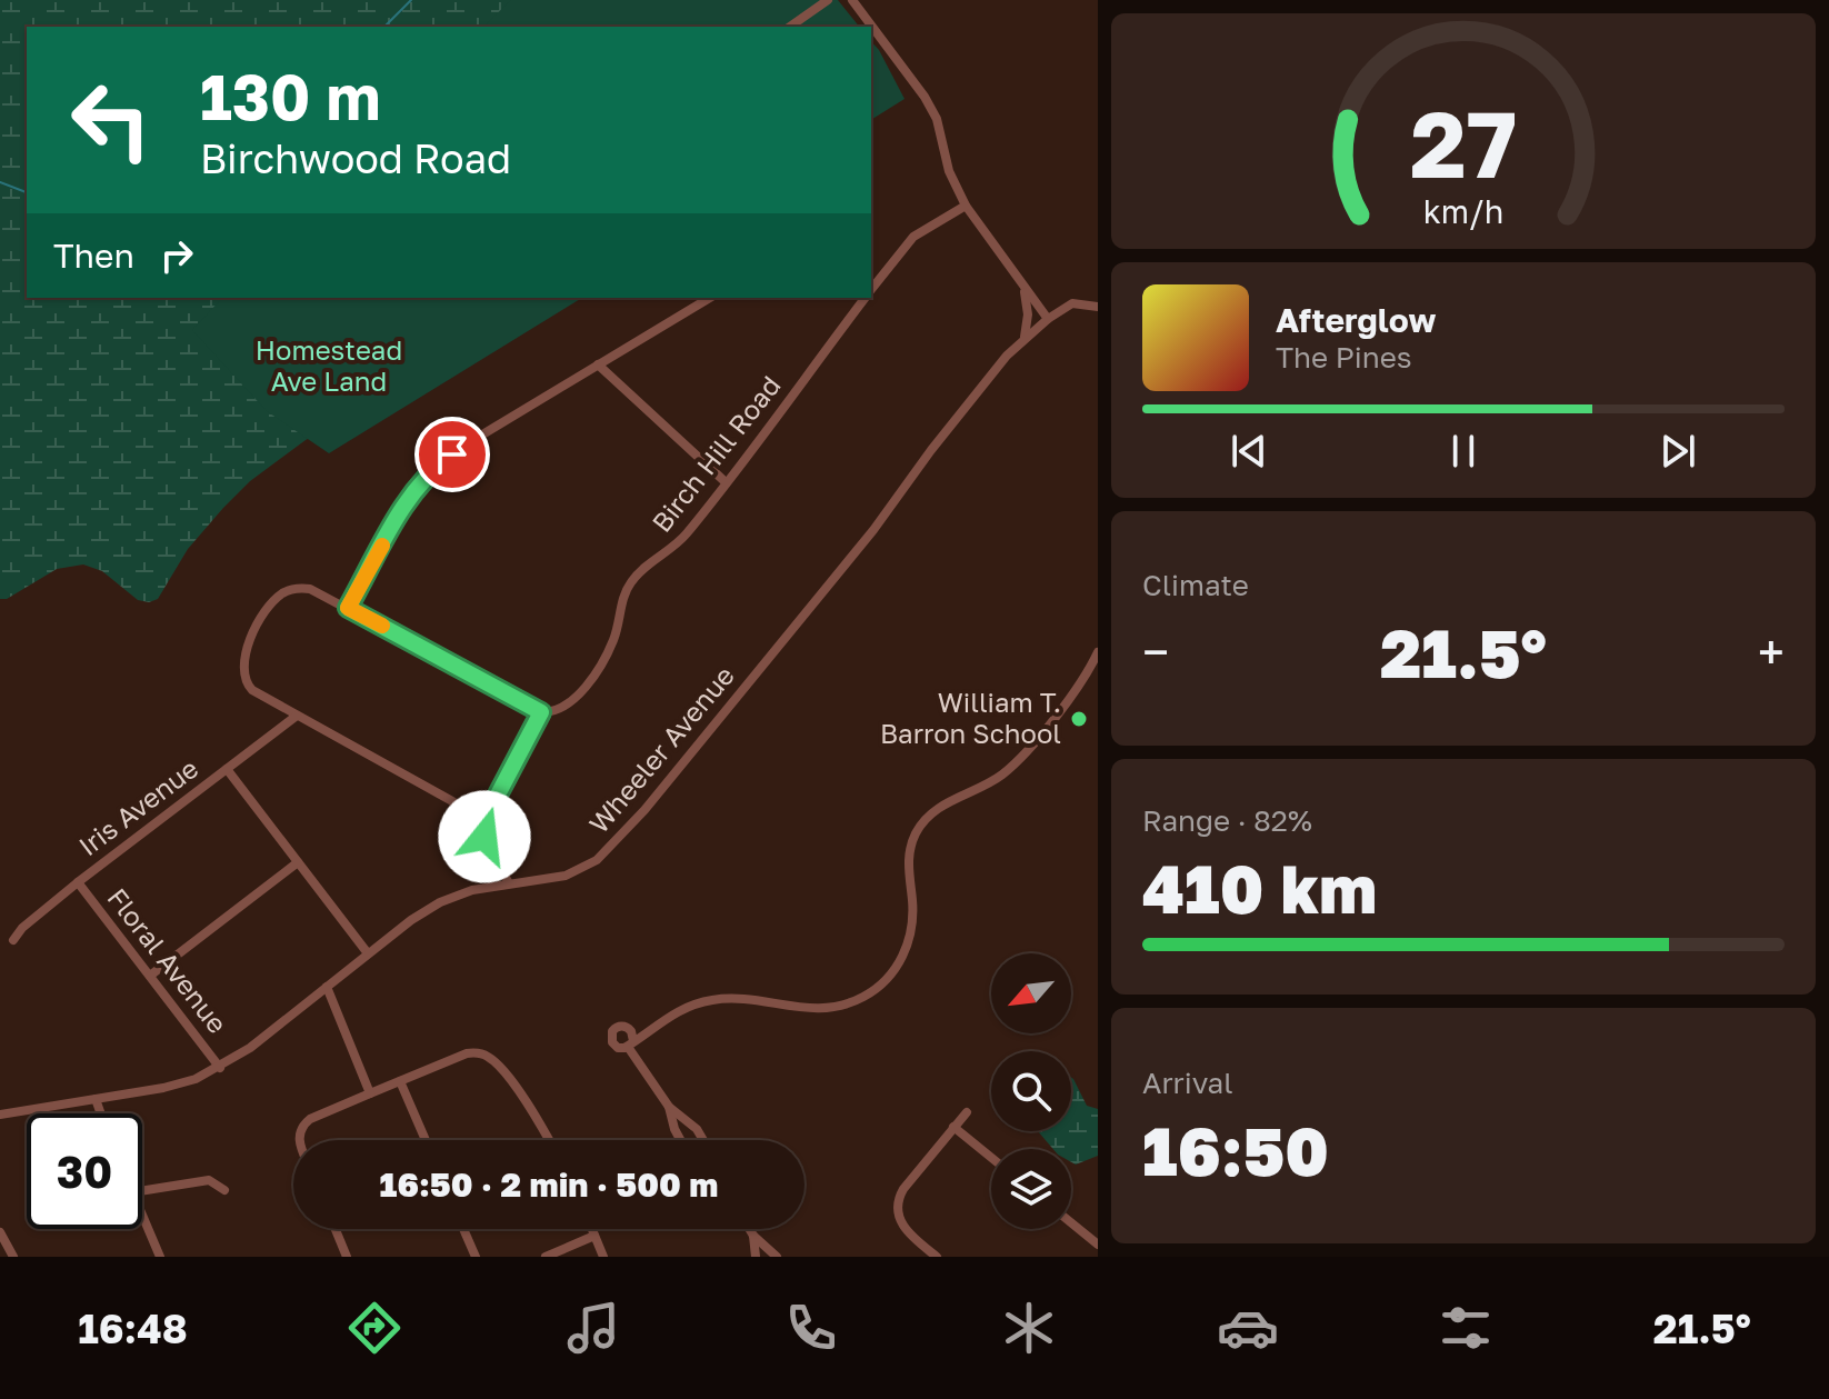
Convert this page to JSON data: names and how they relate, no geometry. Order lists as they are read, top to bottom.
{
  "streets": {
    "street": [
      "Birch Hill Road",
      "Wheeler Avenue",
      "Iris Avenue",
      "Floral Avenue"
    ]
  },
  "crossings": [
    ["Wheeler Avenue", "Floral Avenue"],
    ["Iris Avenue", "Floral Avenue"]
  ],
  "parks": ["Homestead Ave Land"],
  "places": ["William T. Barron School"],
  "north": "bottom left",
  "page": {
    "turn": ["130 m", "Birchwood Road"],
    "then": "Then",
    "song": ["Afterglow", "The Pines"],
    "tile": [
      "Climate",
      ["Range · 82%", "410 km"],
      ["Arrival", "16:50"]
    ],
    "heat": ["−", "21.5°", "+"],
    "limit": "30",
    "trip": "16:50 · 2 min · 500 m",
    "tabs": ["16:48", "21.5°"],
    "gauge": ["27", "km/h"]
  }
}
